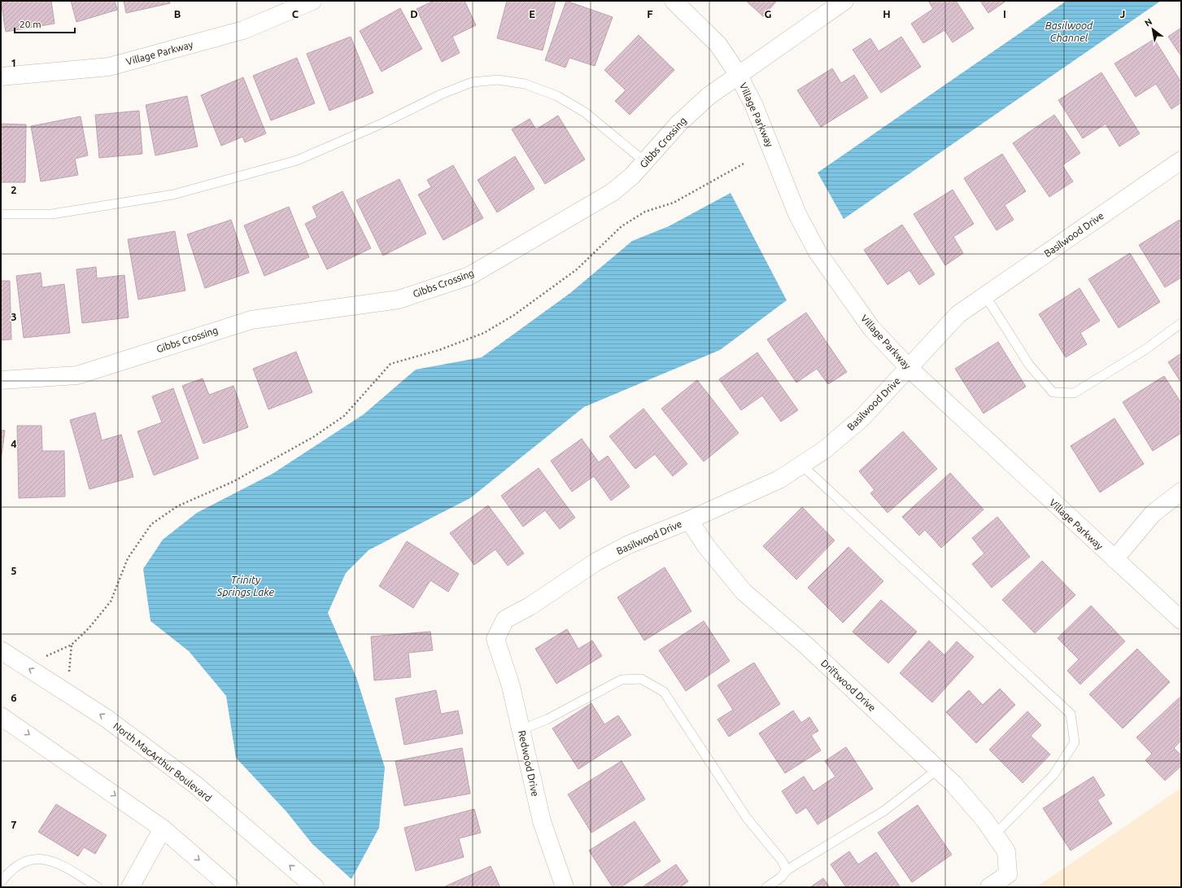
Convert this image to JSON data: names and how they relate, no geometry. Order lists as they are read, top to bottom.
{
  "streets": {
    "street": [
      "Village Parkway",
      "Gibbs Crossing",
      "Basilwood Drive",
      "Driftwood Drive",
      "North MacArthur Boulevard",
      "Redwood Drive"
    ]
  },
  "crossings": [
    ["Village Parkway", "Gibbs Crossing"],
    ["Village Parkway", "Basilwood Drive"],
    ["Basilwood Drive", "Driftwood Drive"],
    ["Basilwood Drive", "Redwood Drive"]
  ],
  "water": ["Basilwood Channel", "Trinity Springs Lake"],
  "scale_bar": "20 m",
  "north": "top left",
  "grid": {
    "columns": [
      "B",
      "C",
      "D",
      "E",
      "F",
      "G",
      "H",
      "I",
      "J"
    ],
    "rows": [
      "1",
      "2",
      "3",
      "4",
      "5",
      "6",
      "7"
    ]
  }
}
